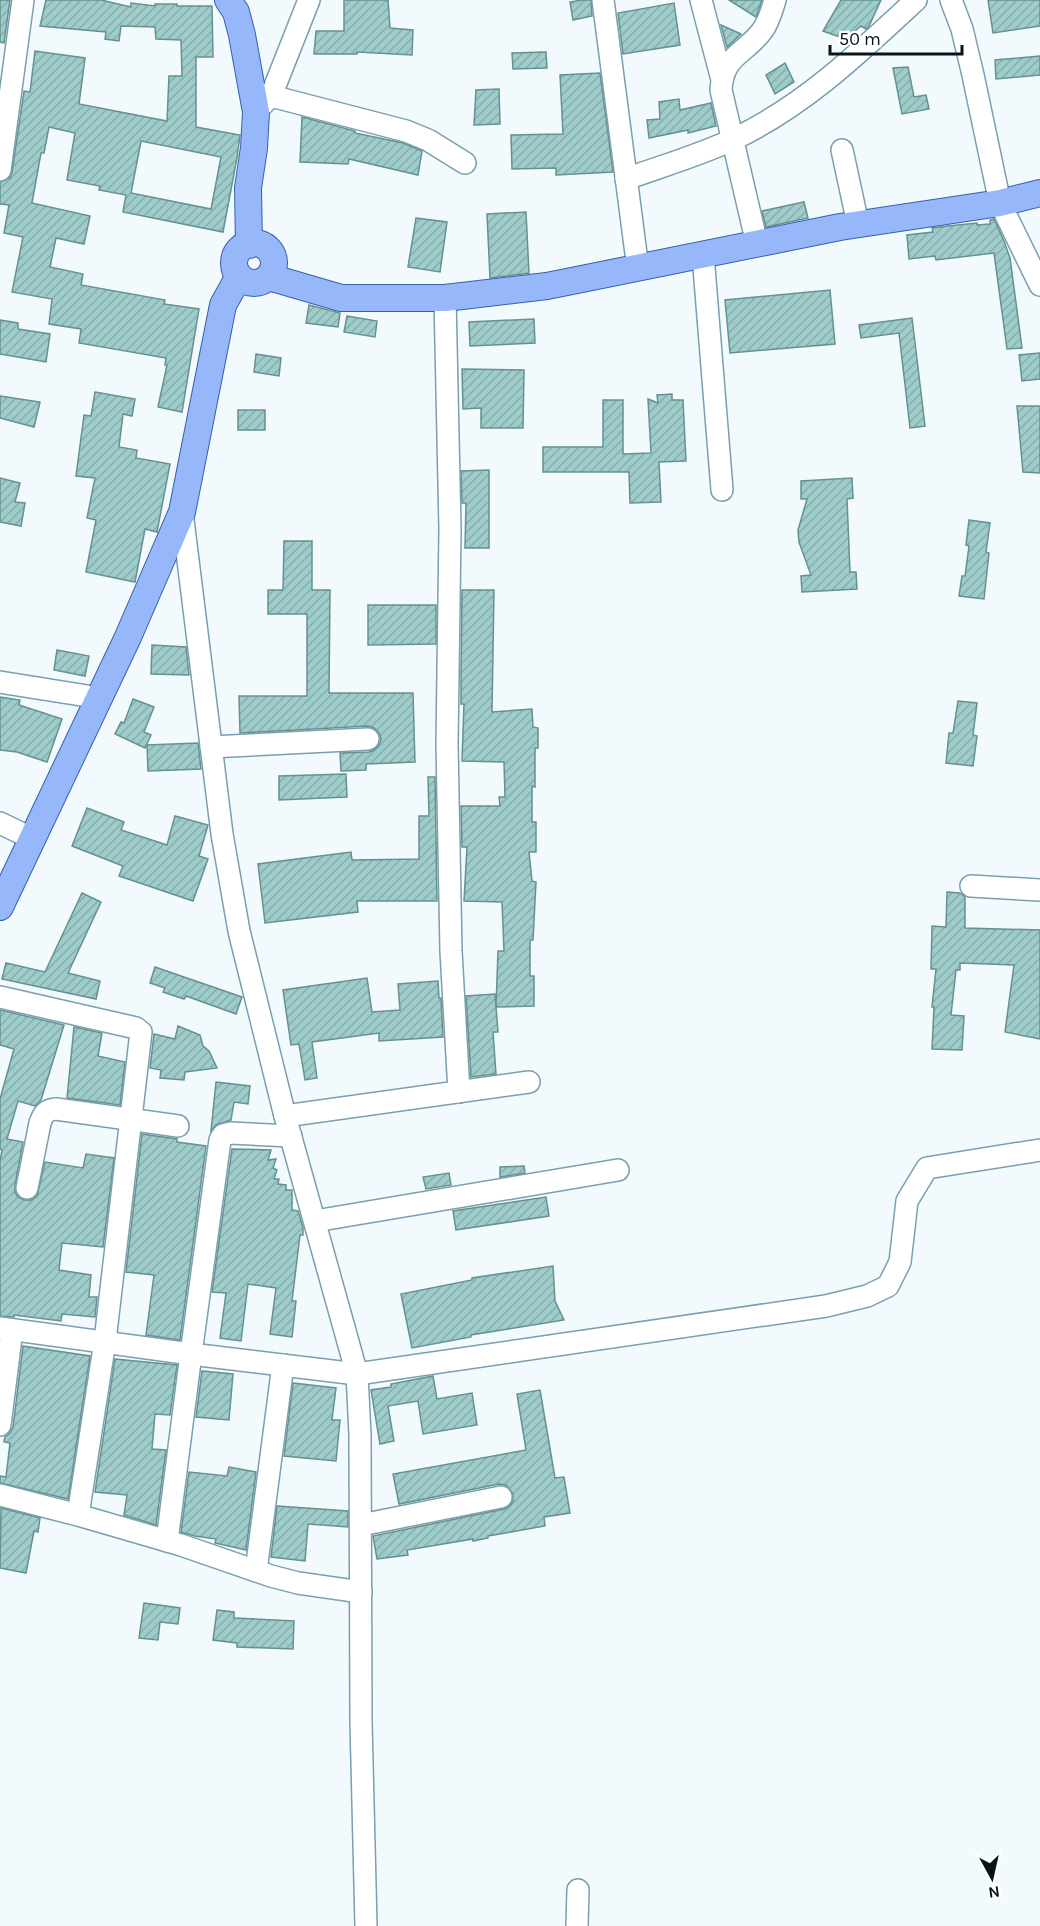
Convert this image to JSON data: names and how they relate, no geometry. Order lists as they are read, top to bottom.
{
  "scale_bar": "50 m",
  "north": "bottom"
}
